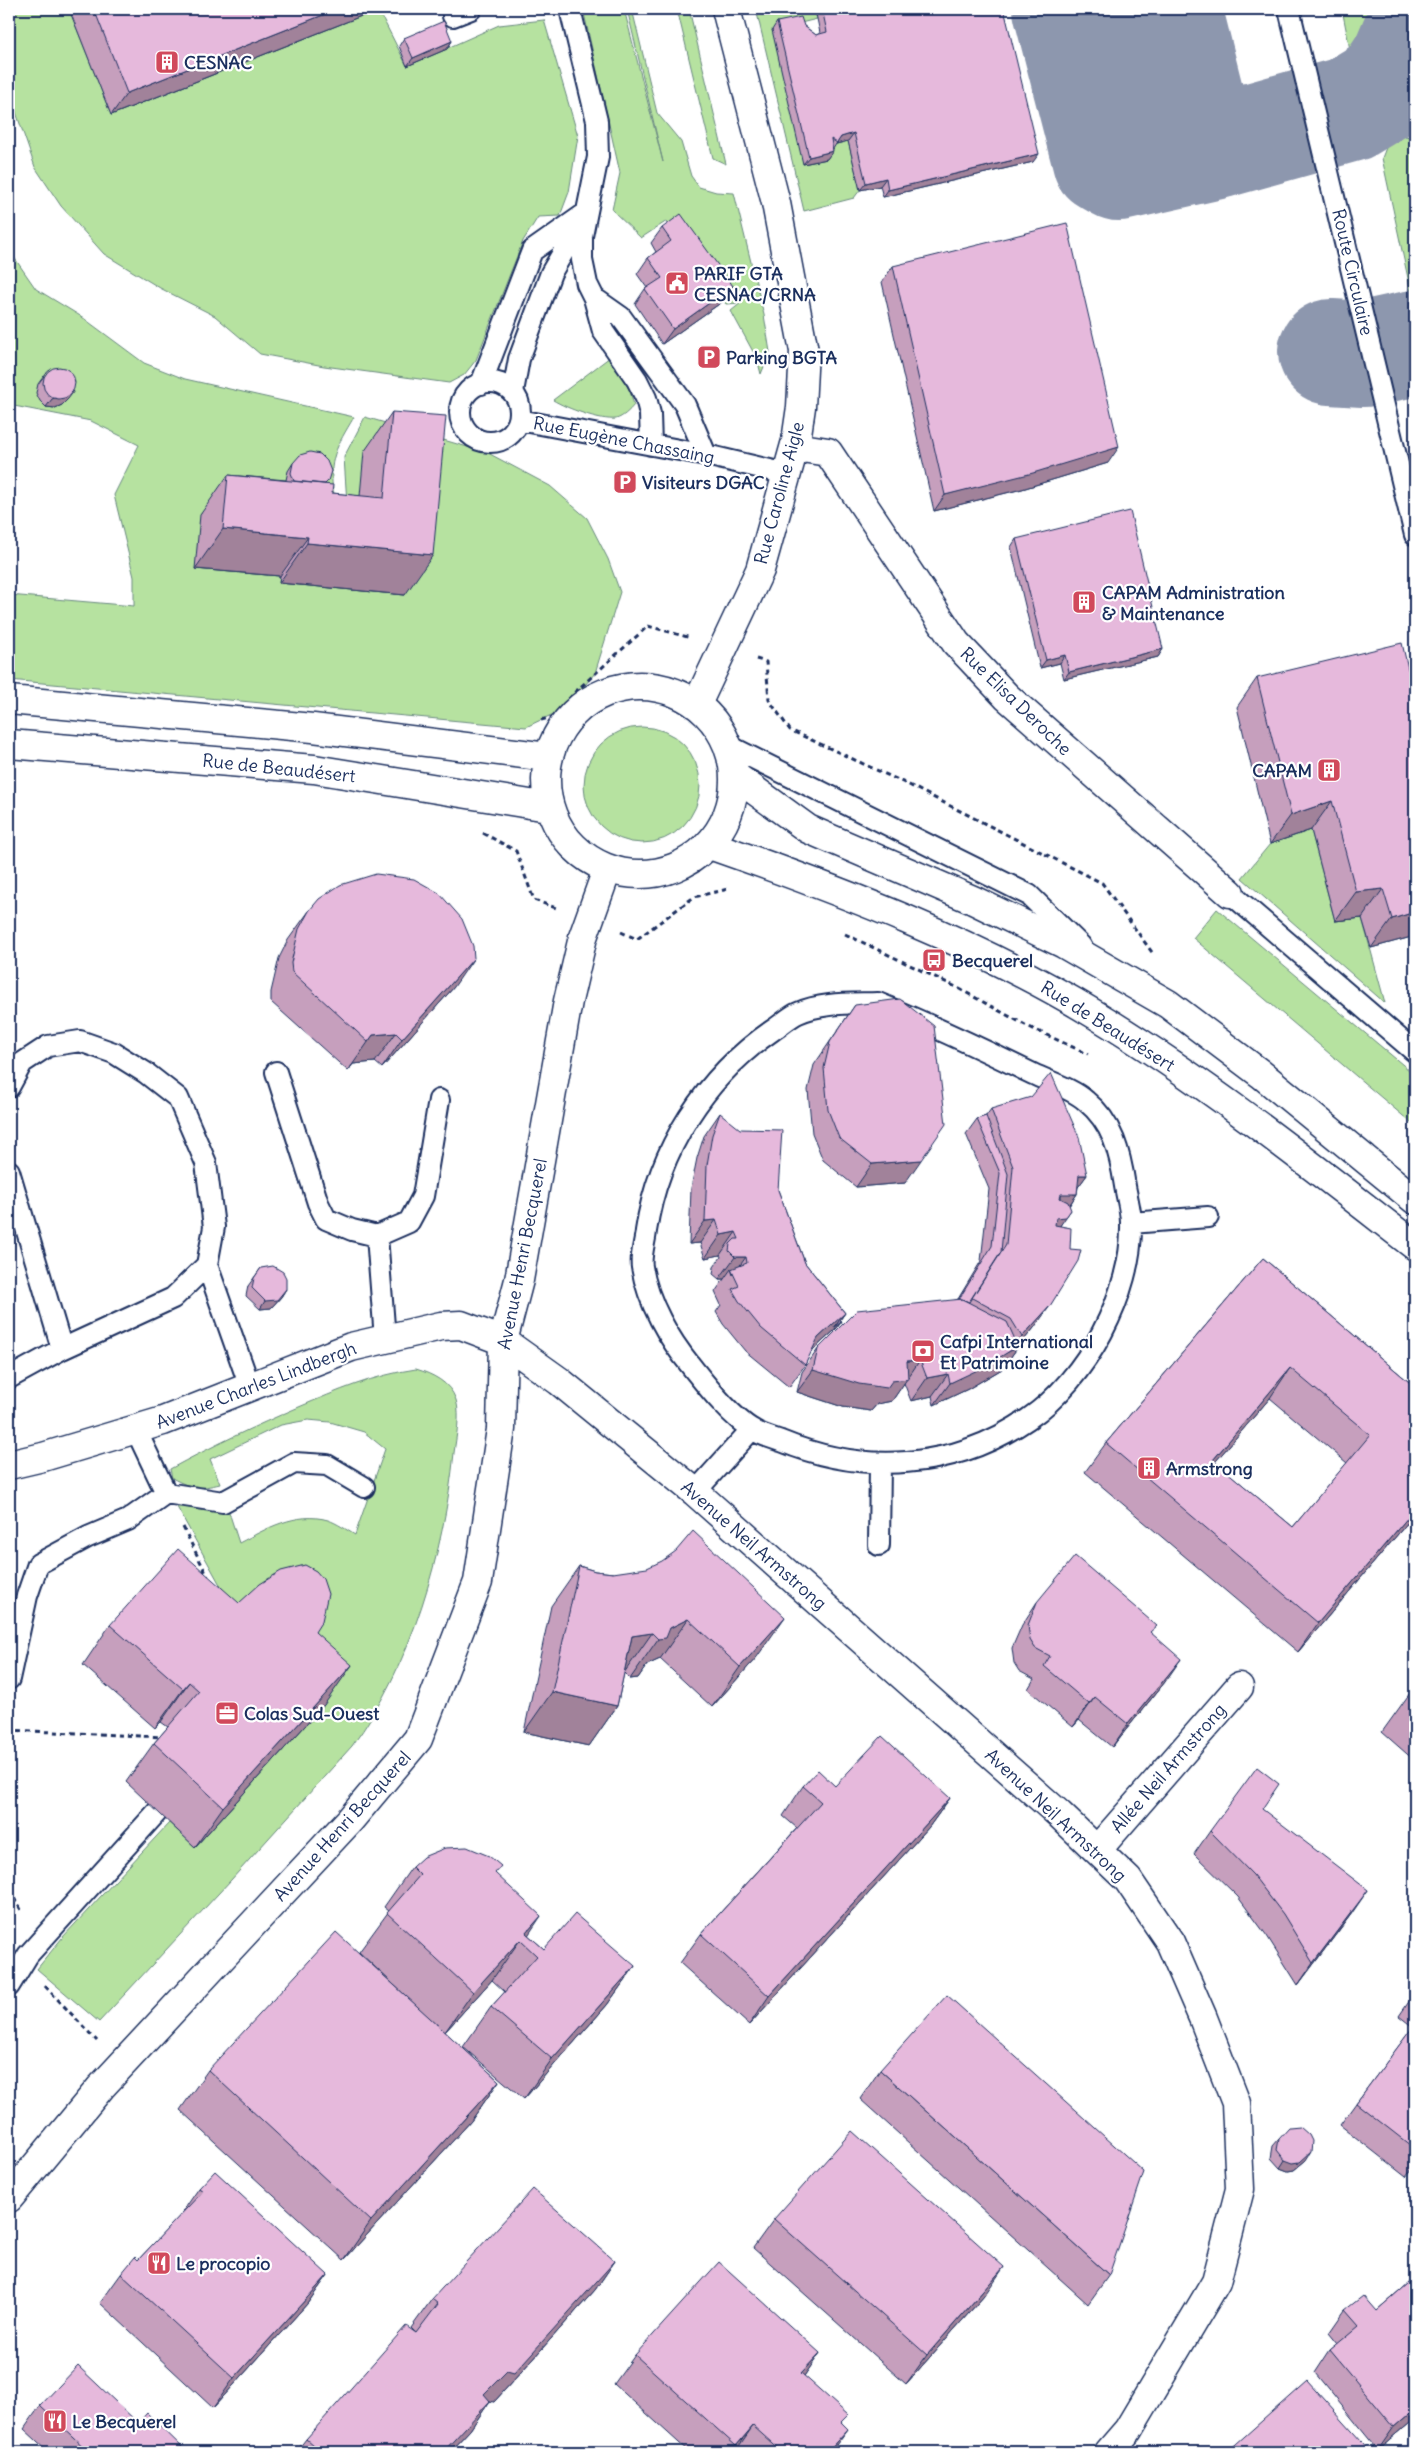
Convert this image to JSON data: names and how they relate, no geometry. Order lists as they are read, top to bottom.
{
  "streets": {
    "street": [
      "Rue Caroline Aigle",
      "Rue Elisa Deroche",
      "Rue de Beaudésert",
      "Avenue Henri Becquerel",
      "Avenue Charles Lindbergh",
      "Avenue Neil Armstrong",
      "Allée Neil Armstrong"
    ],
    "lane": ["Route Circulaire", "Rue Eugène Chassaing"]
  },
  "crossings": [
    ["Rue Eugène Chassaing", "Rue Caroline Aigle"],
    ["Rue Caroline Aigle", "Rue Elisa Deroche"],
    ["Avenue Henri Becquerel", "Avenue Charles Lindbergh"],
    ["Avenue Henri Becquerel", "Avenue Neil Armstrong"],
    ["Avenue Charles Lindbergh", "Avenue Neil Armstrong"],
    ["Avenue Neil Armstrong", "Allée Neil Armstrong"]
  ],
  "places": {
    "building": [
      "CESNAC",
      "CAPAM Administration & Maintenance",
      "CAPAM",
      "Armstrong"
    ],
    "public building": ["PARIF GTA CESNAC/CRNA"],
    "parking": ["Parking BGTA", "Visiteurs DGAC"],
    "bus stop": ["Becquerel"],
    "bank": ["Cafpi International Et Patrimoine"],
    "office": ["Colas Sud-Ouest"],
    "restaurant": ["Le procopio", "Le Becquerel"]
  }
}
